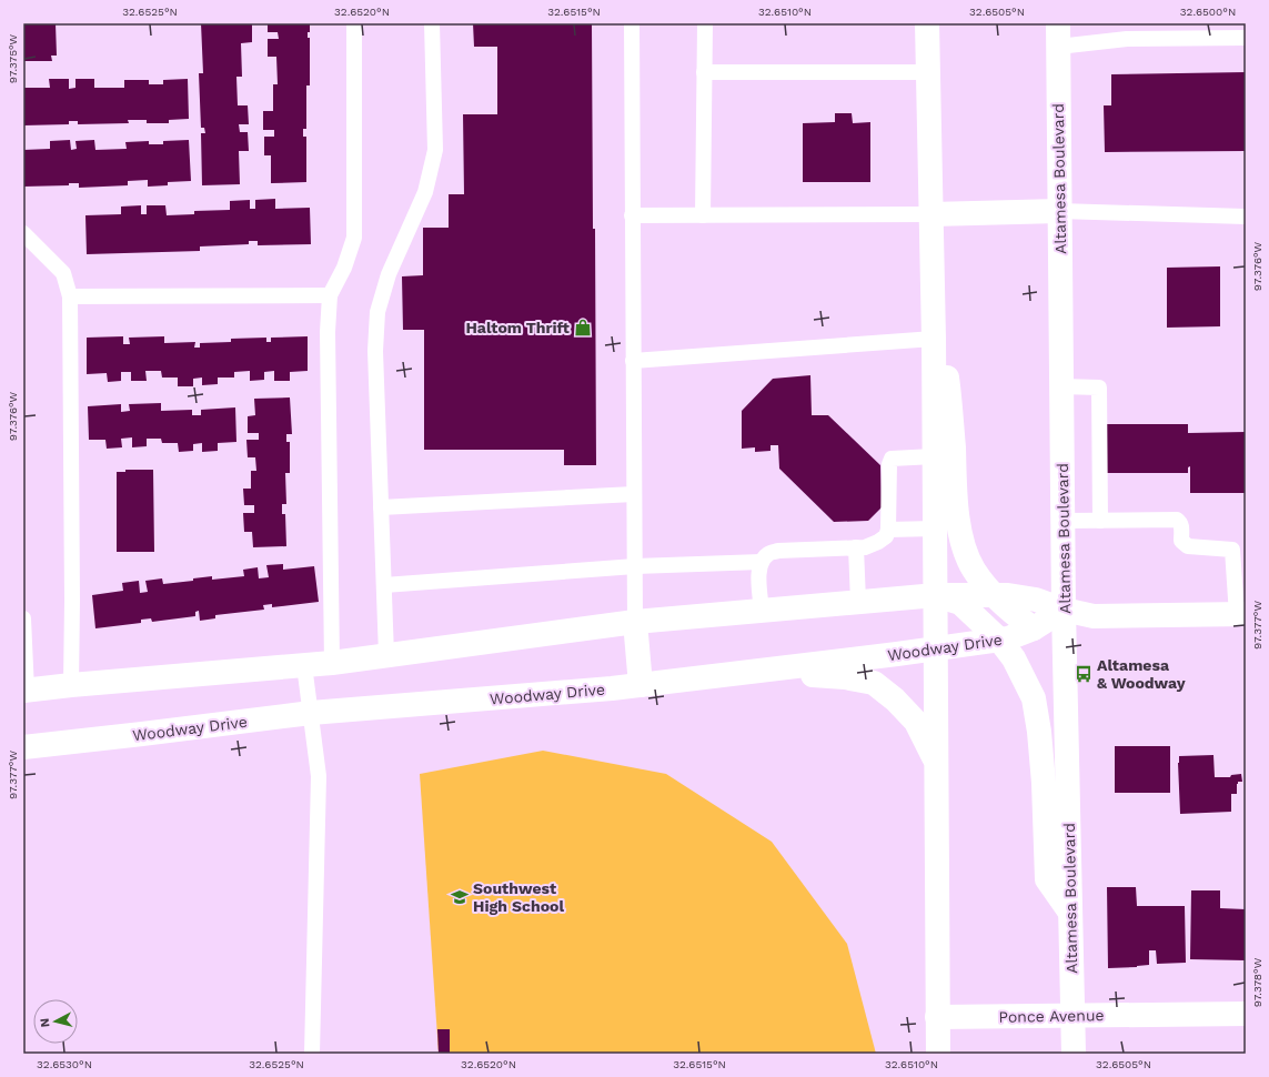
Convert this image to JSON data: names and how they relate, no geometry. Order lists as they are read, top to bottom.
{
  "streets": {
    "main road": ["Altamesa Boulevard", "Woodway Drive", "Ponce Avenue"]
  },
  "crossings": [
    ["Altamesa Boulevard", "Woodway Drive"],
    ["Altamesa Boulevard", "Ponce Avenue"]
  ],
  "places": {
    "shop": ["Haltom Thrift"],
    "bus stop": ["Altamesa & Woodway"],
    "school or university": ["Southwest High School"]
  },
  "north": "left",
  "coordinates": [
    "32.6525°N",
    "32.6520°N",
    "32.6515°N",
    "32.6510°N",
    "32.6505°N",
    "32.6500°N",
    "97.375°W",
    "97.376°W",
    "97.377°W",
    "97.378°W",
    "32.6530°N"
  ]
}
